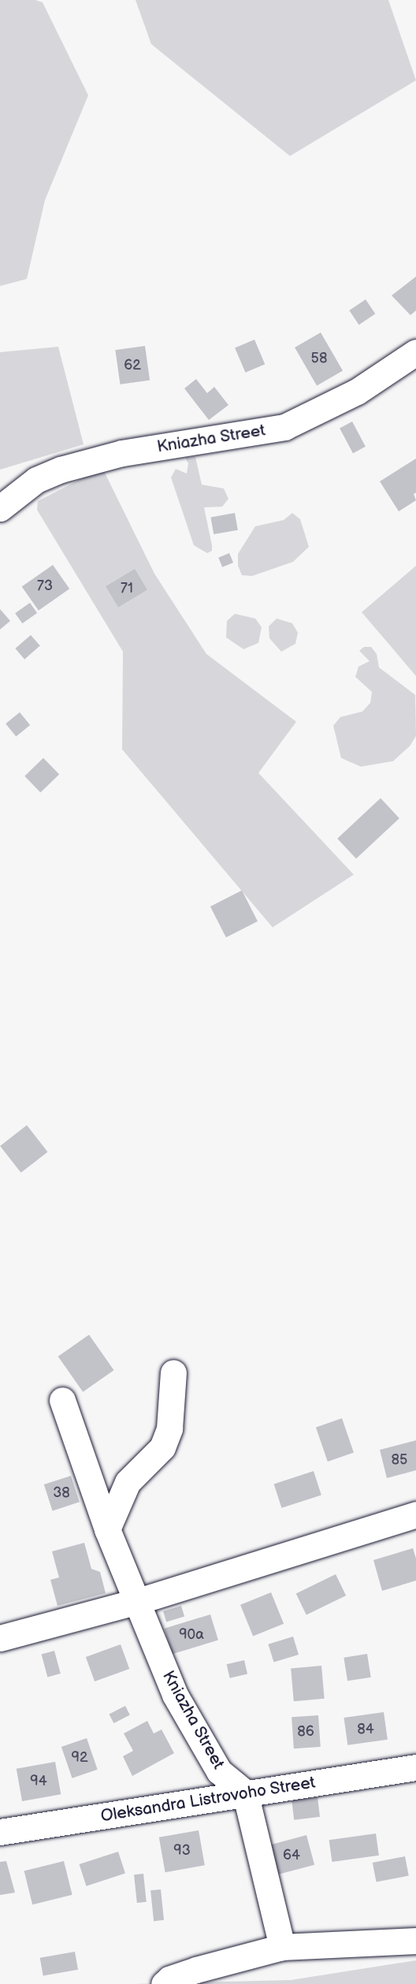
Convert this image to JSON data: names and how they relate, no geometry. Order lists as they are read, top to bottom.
{
  "streets": {
    "street": ["Kniazha Street", "Oleksandra Listrovoho Street"]
  },
  "crossings": [
    ["Kniazha Street", "Oleksandra Listrovoho Street"]
  ],
  "house_numbers": [
    "58",
    "62",
    "73",
    "71",
    "85",
    "38",
    "90а",
    "84",
    "86",
    "92",
    "94",
    "93",
    "64"
  ]
}
